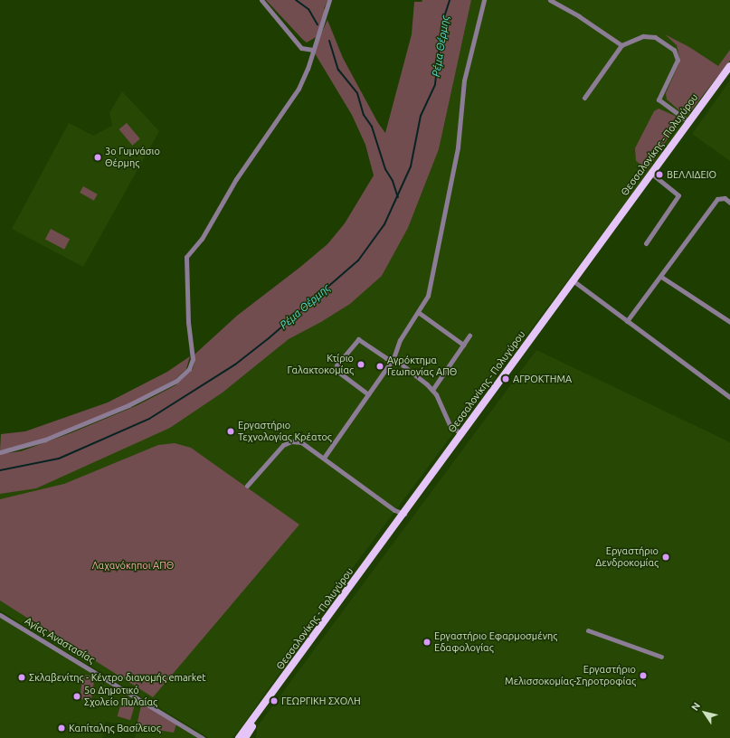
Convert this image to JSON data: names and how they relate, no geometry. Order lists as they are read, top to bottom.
{
  "streets": {
    "main road": ["Θεσσαλονίκης - Πολυγύρου"],
    "street": ["Αγίας Αναστασίας"]
  },
  "water": ["Ρέμα Θέρμης"],
  "parks": ["Λαχανόκηποι ΑΠΘ"],
  "places": [
    "3ο Γυμνάσιο Θέρμης",
    "ΒΕΛΛΙΔΕΙΟ",
    "Κτίριο Γαλακτοκομίας",
    "Αγρόκτημα Γεωπονίας ΑΠΘ",
    "ΑΓΡΟΚΤΗΜΑ",
    "Εργαστήριο Τεχνολογίας Κρέατος",
    "Εργαστήριο Δενδροκομίας",
    "Εργαστήριο Εφαρμοσμένης Εδαφολογίας",
    "Εργαστήριο Μελισσοκομίας-Σηροτροφίας",
    "Σκλαβενίτης - Κέντρο διανομής emarket",
    "5ο Δημοτικό Σχολείο Πυλαίας",
    "ΓΕΩΡΓΙΚΗ ΣΧΟΛΗ",
    "Καπίταλης Βασίλειος"
  ],
  "north": "top left"
}
